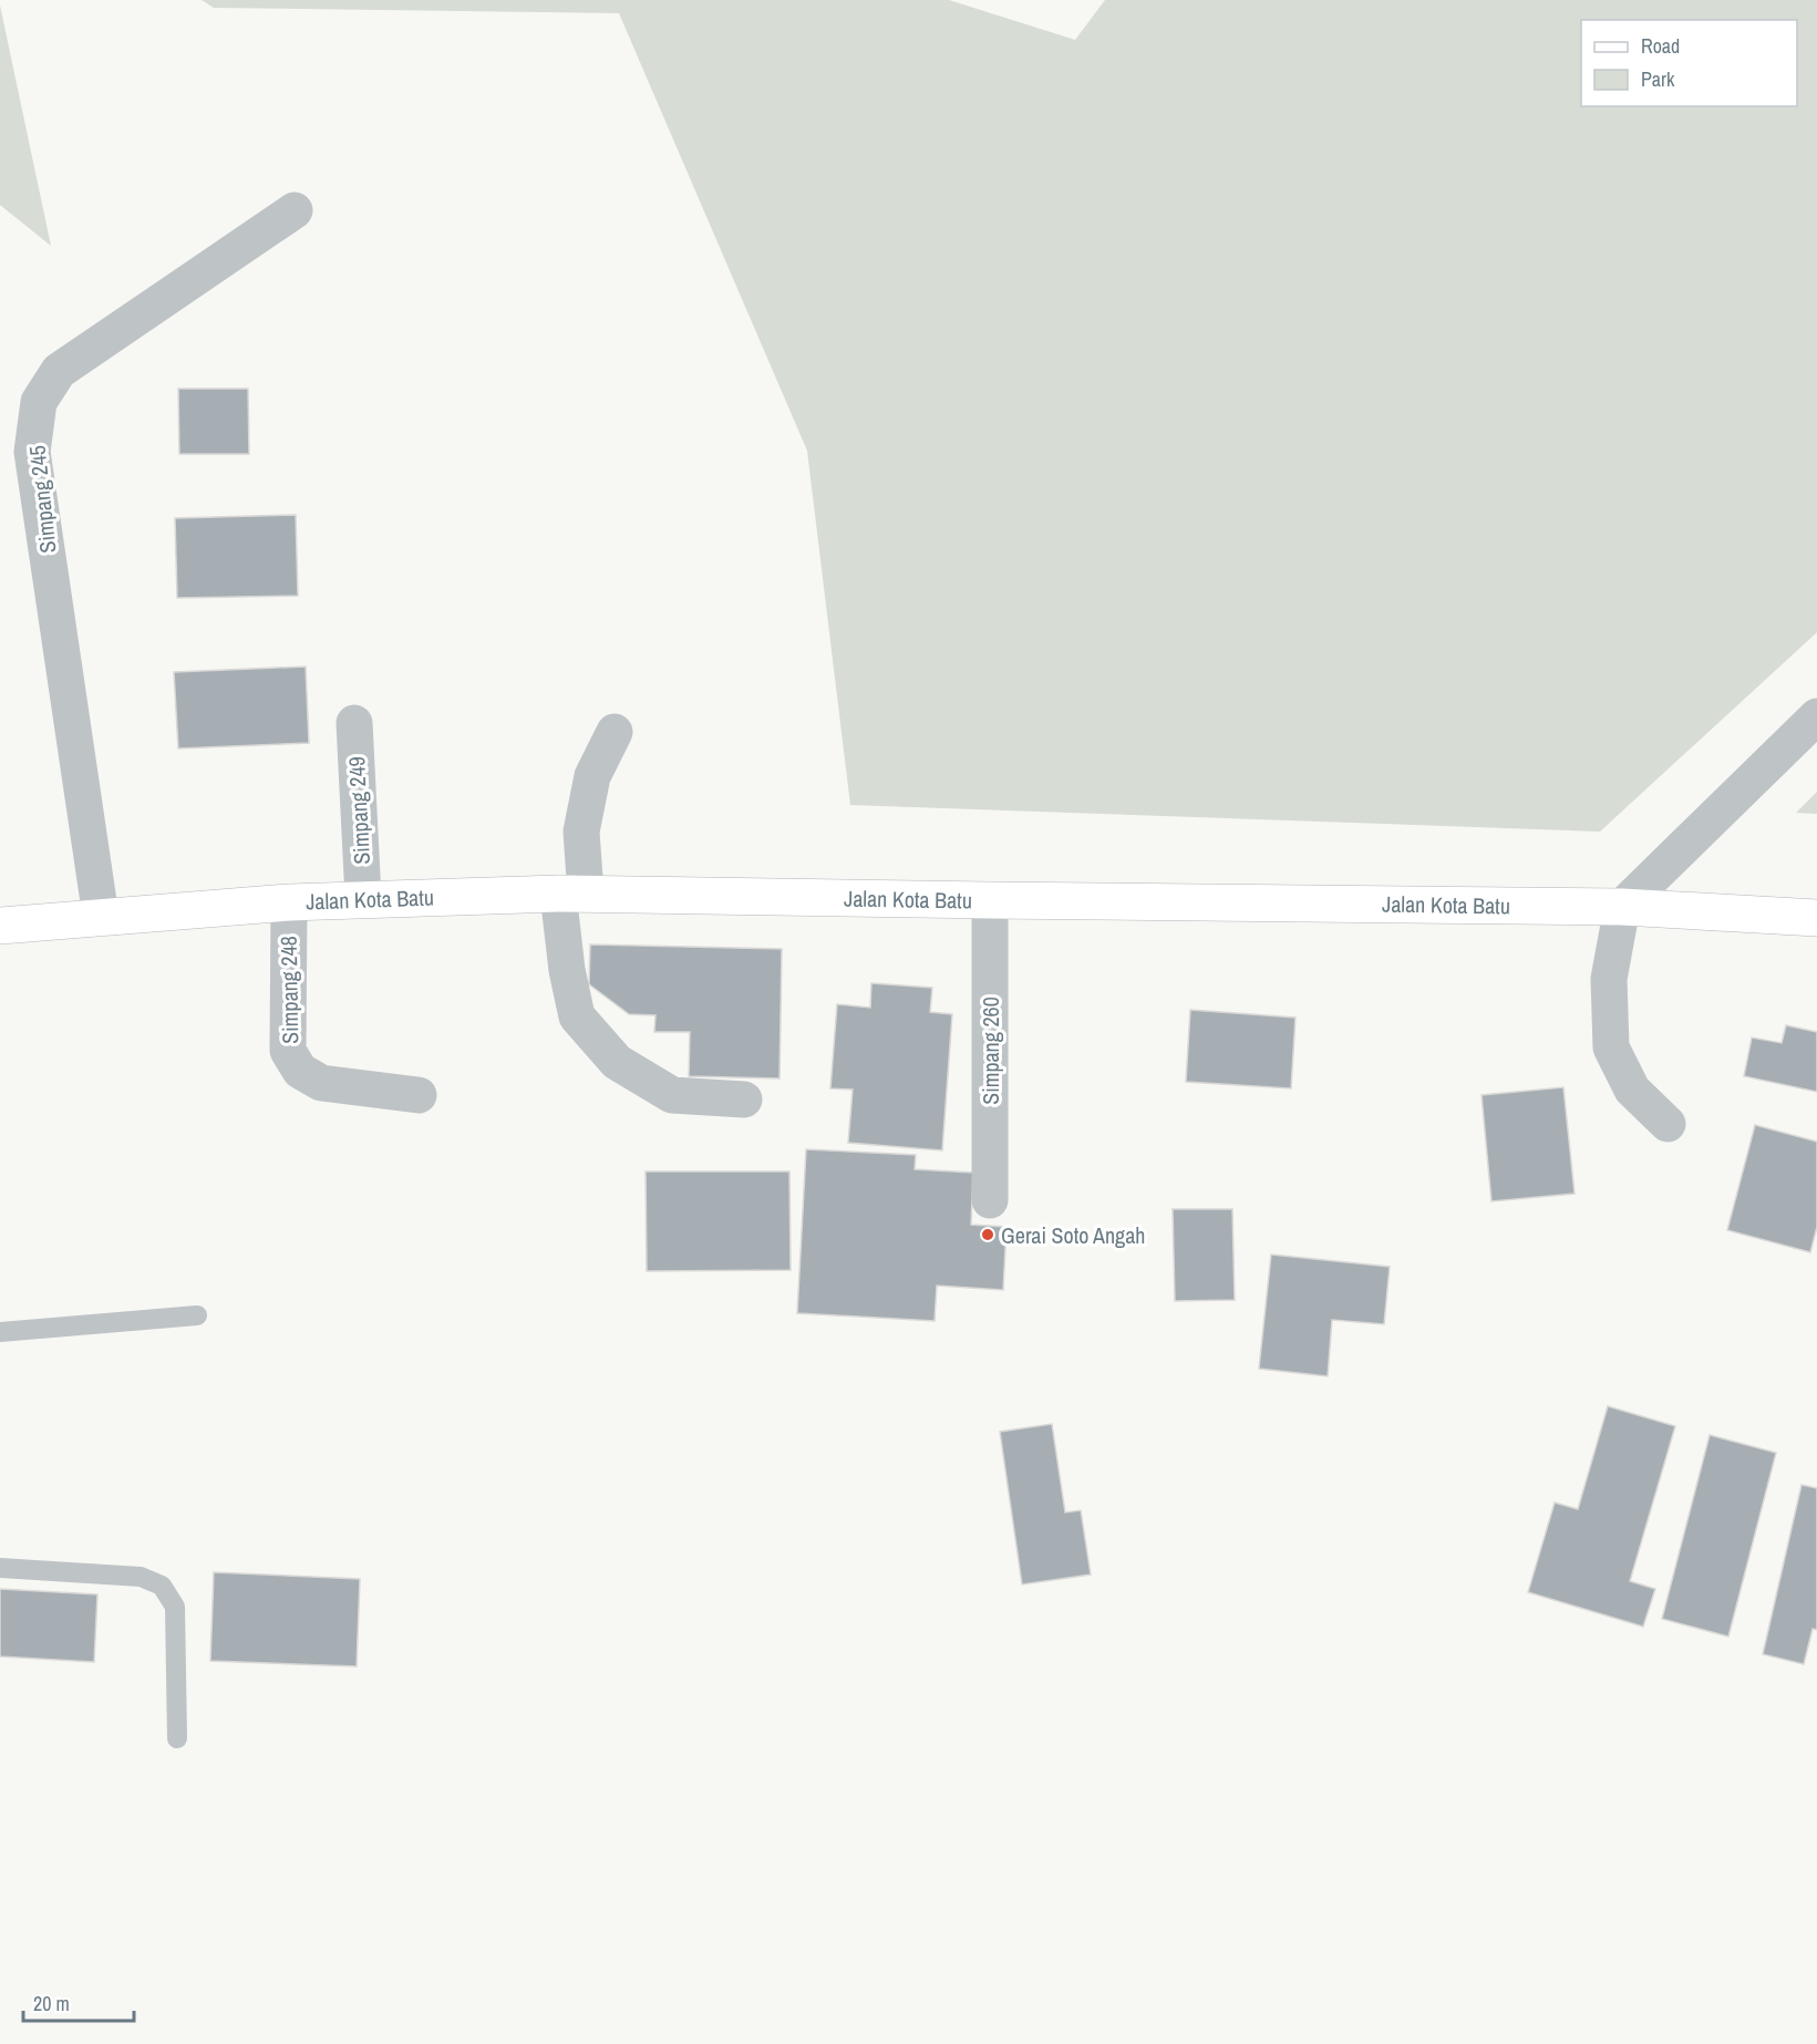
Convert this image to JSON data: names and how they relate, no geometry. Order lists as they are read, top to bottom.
{
  "streets": {
    "main road": ["Jalan Kota Batu"],
    "street": [
      "Simpang 245",
      "Simpang 249",
      "Simpang 248",
      "Simpang 260"
    ]
  },
  "crossings": [
    ["Simpang 245", "Jalan Kota Batu"],
    ["Simpang 249", "Jalan Kota Batu"],
    ["Jalan Kota Batu", "Simpang 248"],
    ["Jalan Kota Batu", "Simpang 260"]
  ],
  "places": ["Gerai Soto Angah"],
  "legend": ["Road", "Park"],
  "scale_bar": "20 m"
}
